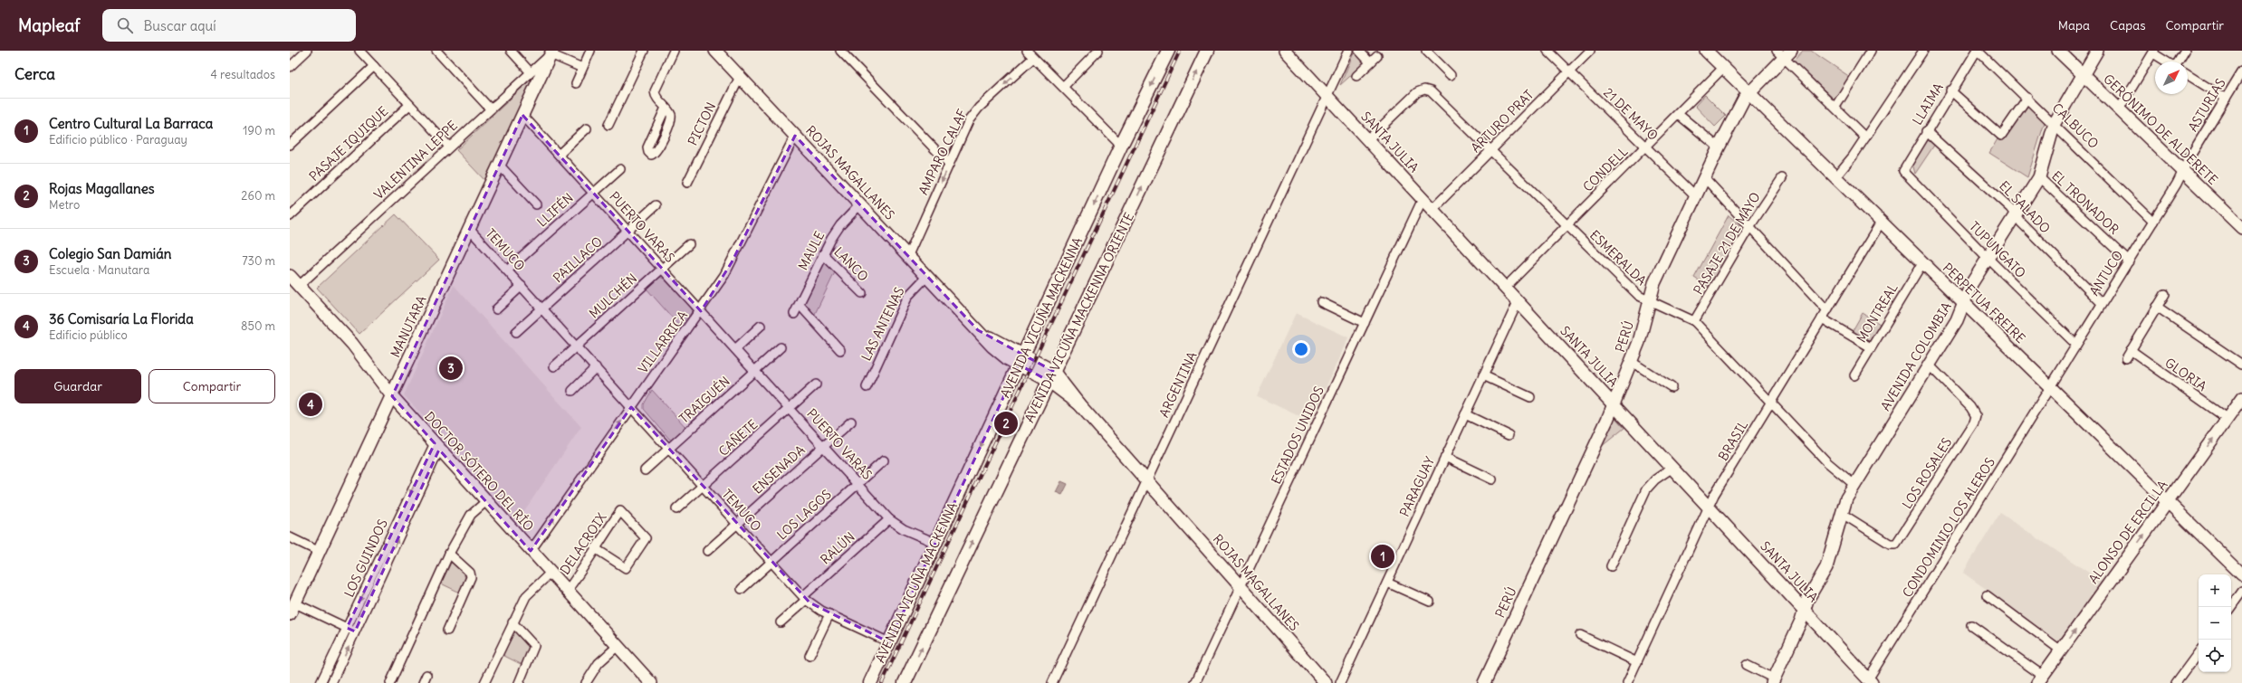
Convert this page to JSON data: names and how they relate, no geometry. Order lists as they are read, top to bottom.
{
  "streets": {
    "main road": ["AVENIDA VICUÑA MACKENNA", "AVENIDA VICUÑA MACKENNA ORIENTE"],
    "street": [
      "LLAIMA",
      "ASTURIAS",
      "21 DE MAYO",
      "ARTURO PRAT",
      "PICTON",
      "CALBUCO",
      "GERÓNIMO DE ALDERETE",
      "SANTA JULIA",
      "PASAJE IQUIQUE",
      "AMPARO CALAF",
      "VALENTINA LEPPE",
      "CONDELL",
      "ROJAS MAGALLANES",
      "EL TRONADOR",
      "EL SALADO",
      "LLIFÉN",
      "PUERTO VARAS",
      "PASAJE 21 DE MAYO",
      "TEMUCO",
      "TUPUNGATO",
      "MAULE",
      "ESMERALDA",
      "PAILLACO",
      "LANCO",
      "ANTUCO",
      "MULCHÉN",
      "PERPETUA FREIRE",
      "MONTREAL",
      "LAS ANTENAS",
      "MANUTARA",
      "PERÚ",
      "VILLARRICA",
      "AVENIDA COLOMBIA",
      "GLORIA",
      "ARGENTINA",
      "TRAIGUÉN",
      "ESTADOS UNIDOS",
      "CAÑETE",
      "BRASIL",
      "ENSENADA",
      "DOCTOR SÓTERO DEL RÍO",
      "LOS ROSALES",
      "PARAGUAY",
      "LOS LAGOS",
      "CONDOMINIO LOS ALEROS",
      "ALONSO DE ERCILLA",
      "DELACROIX",
      "RALÚN",
      "LOS GUINDOS"
    ]
  },
  "crossings": [
    ["LLAIMA", "CALBUCO"],
    ["LLAIMA", "EL SALADO"],
    ["LLAIMA", "TUPUNGATO"],
    ["ASTURIAS", "GERÓNIMO DE ALDERETE"],
    ["ASTURIAS", "ANTUCO"],
    ["21 DE MAYO", "ARTURO PRAT"],
    ["21 DE MAYO", "CONDELL"],
    ["21 DE MAYO", "PERÚ"],
    ["ARTURO PRAT", "SANTA JULIA"],
    ["ARTURO PRAT", "ESMERALDA"],
    ["PICTON", "ROJAS MAGALLANES"],
    ["CALBUCO", "ANTUCO"],
    ["CALBUCO", "AVENIDA COLOMBIA"],
    ["GERÓNIMO DE ALDERETE", "ANTUCO"],
    ["GERÓNIMO DE ALDERETE", "AVENIDA COLOMBIA"],
    ["SANTA JULIA", "CONDELL"],
    ["SANTA JULIA", "ESMERALDA"],
    ["SANTA JULIA", "PERÚ"],
    ["SANTA JULIA", "AVENIDA COLOMBIA"],
    ["SANTA JULIA", "ARGENTINA"],
    ["SANTA JULIA", "ESTADOS UNIDOS"],
    ["SANTA JULIA", "BRASIL"],
    ["SANTA JULIA", "PARAGUAY"],
    ["SANTA JULIA", "CONDOMINIO LOS ALEROS"],
    ["AMPARO CALAF", "ROJAS MAGALLANES"],
    ["VALENTINA LEPPE", "MANUTARA"],
    ["VALENTINA LEPPE", "DOCTOR SÓTERO DEL RÍO"],
    ["CONDELL", "ESMERALDA"],
    ["CONDELL", "PERPETUA FREIRE"],
    ["ROJAS MAGALLANES", "MAULE"],
    ["ROJAS MAGALLANES", "AVENIDA VICUÑA MACKENNA"],
    ["ROJAS MAGALLANES", "AVENIDA VICUÑA MACKENNA ORIENTE"],
    ["ROJAS MAGALLANES", "LAS ANTENAS"],
    ["ROJAS MAGALLANES", "VILLARRICA"],
    ["ROJAS MAGALLANES", "ARGENTINA"],
    ["ROJAS MAGALLANES", "ESTADOS UNIDOS"],
    ["EL TRONADOR", "ANTUCO"],
    ["EL TRONADOR", "AVENIDA COLOMBIA"],
    ["EL SALADO", "ANTUCO"],
    ["EL SALADO", "AVENIDA COLOMBIA"],
    ["LLIFÉN", "PUERTO VARAS"],
    ["LLIFÉN", "TEMUCO"],
    ["PUERTO VARAS", "PAILLACO"],
    ["PUERTO VARAS", "MULCHÉN"],
    ["PUERTO VARAS", "AVENIDA VICUÑA MACKENNA"],
    ["PUERTO VARAS", "MANUTARA"],
    ["PUERTO VARAS", "VILLARRICA"],
    ["PUERTO VARAS", "TRAIGUÉN"],
    ["PUERTO VARAS", "CAÑETE"],
    ["PUERTO VARAS", "ENSENADA"],
    ["PUERTO VARAS", "LOS LAGOS"],
    ["PUERTO VARAS", "RALÚN"],
    ["PASAJE 21 DE MAYO", "ESMERALDA"],
    ["TEMUCO", "PAILLACO"],
    ["TEMUCO", "MULCHÉN"],
    ["TEMUCO", "AVENIDA VICUÑA MACKENNA"],
    ["TEMUCO", "MANUTARA"],
    ["TEMUCO", "VILLARRICA"],
    ["TEMUCO", "TRAIGUÉN"],
    ["TEMUCO", "CAÑETE"],
    ["TEMUCO", "ENSENADA"],
    ["TEMUCO", "LOS LAGOS"],
    ["TEMUCO", "RALÚN"],
    ["TUPUNGATO", "ANTUCO"],
    ["TUPUNGATO", "AVENIDA COLOMBIA"],
    ["MAULE", "LANCO"],
    ["ESMERALDA", "PERÚ"],
    ["ESMERALDA", "AVENIDA COLOMBIA"],
    ["ESMERALDA", "BRASIL"],
    ["ANTUCO", "PERPETUA FREIRE"],
    ["ANTUCO", "CONDOMINIO LOS ALEROS"],
    ["PERPETUA FREIRE", "MONTREAL"],
    ["PERPETUA FREIRE", "PERÚ"],
    ["PERPETUA FREIRE", "AVENIDA COLOMBIA"],
    ["PERPETUA FREIRE", "BRASIL"],
    ["PERPETUA FREIRE", "CONDOMINIO LOS ALEROS"],
    ["PERPETUA FREIRE", "ALONSO DE ERCILLA"],
    ["MANUTARA", "DOCTOR SÓTERO DEL RÍO"],
    ["VILLARRICA", "DOCTOR SÓTERO DEL RÍO"],
    ["AVENIDA COLOMBIA", "LOS ROSALES"],
    ["GLORIA", "ALONSO DE ERCILLA"],
    ["DOCTOR SÓTERO DEL RÍO", "DELACROIX"],
    ["DOCTOR SÓTERO DEL RÍO", "LOS GUINDOS"]
  ],
  "one_way": [
    "AMPARO CALAF",
    "AVENIDA VICUÑA MACKENNA",
    "AVENIDA VICUÑA MACKENNA ORIENTE",
    "VILLARRICA",
    "ALONSO DE ERCILLA"
  ],
  "north": "top right",
  "page": {
    "header": "Mapleaf",
    "search": "Buscar aquí",
    "nav": ["Mapa", "Capas", "Compartir"],
    "heading": ["Cerca", "4 resultados"],
    "list": [
      {
        "mark": "1",
        "name": "Centro Cultural La Barraca",
        "note": "Edificio público · Paraguay",
        "value": "190 m"
      },
      {
        "mark": "2",
        "name": "Rojas Magallanes",
        "note": "Metro",
        "value": "260 m"
      },
      {
        "mark": "3",
        "name": "Colegio San Damián",
        "note": "Escuela · Manutara",
        "value": "730 m"
      },
      {
        "mark": "4",
        "name": "36 Comisaría La Florida",
        "note": "Edificio público",
        "value": "850 m"
      }
    ],
    "pins": [
      "3",
      "4",
      "2",
      "1"
    ],
    "buttons": ["Guardar", "Compartir"],
    "map_buttons": ["+", "−"]
  }
}
